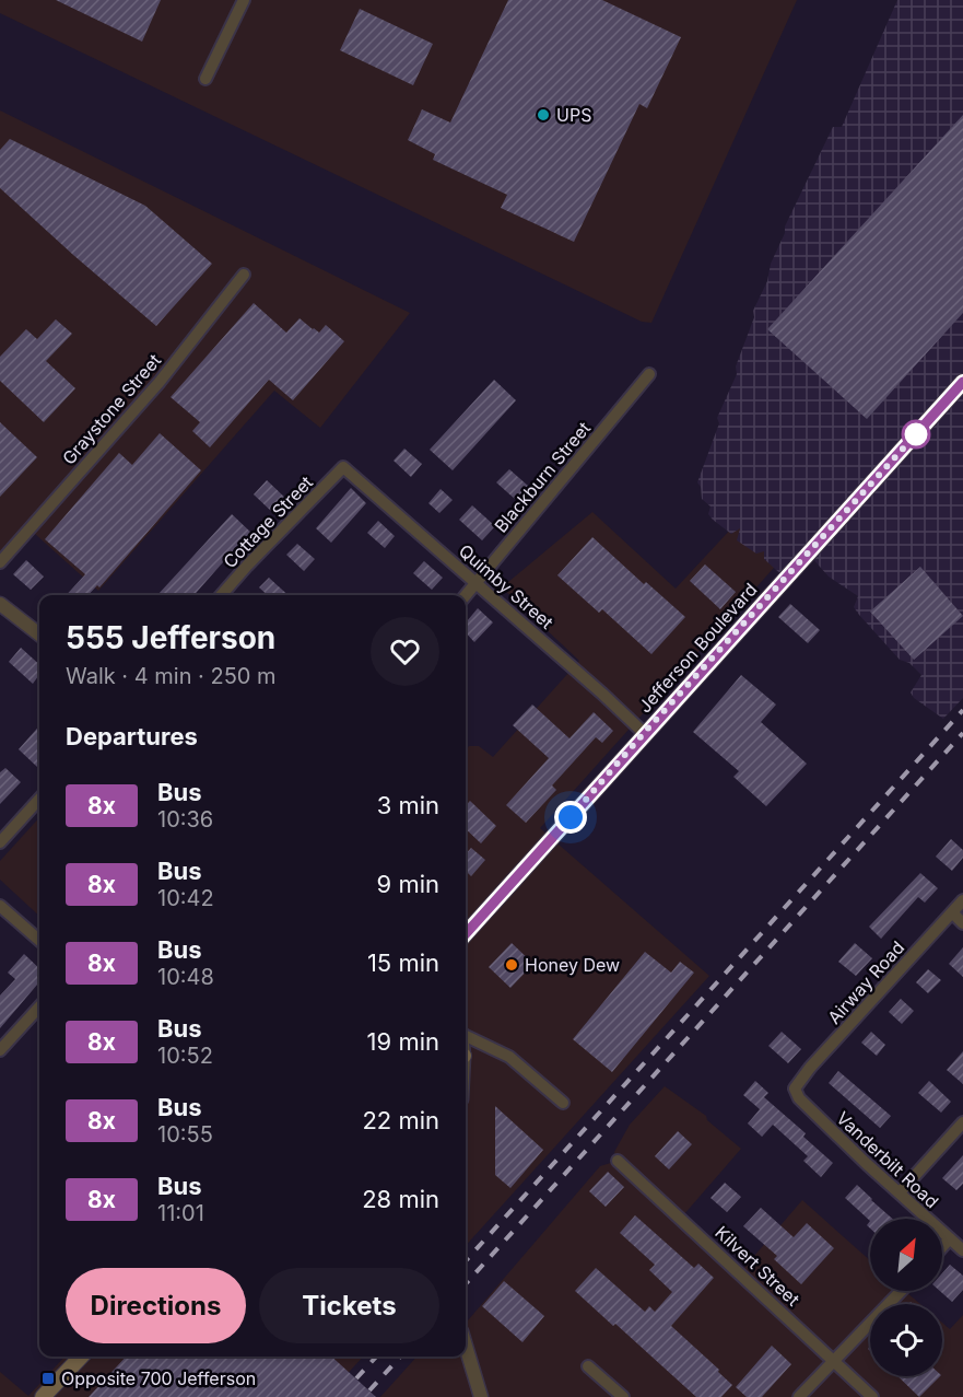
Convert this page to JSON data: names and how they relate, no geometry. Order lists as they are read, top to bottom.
{
  "streets": {
    "main road": ["Jefferson Boulevard"],
    "street": [
      "Graystone Street",
      "Blackburn Street",
      "Cottage Street",
      "Quimby Street",
      "Airway Road",
      "Vanderbilt Road",
      "Kilvert Street"
    ]
  },
  "crossings": [
    ["Blackburn Street", "Quimby Street"],
    ["Cottage Street", "Quimby Street"],
    ["Quimby Street", "Jefferson Boulevard"],
    ["Airway Road", "Vanderbilt Road"]
  ],
  "places": {
    "other": ["UPS", "Honey Dew"],
    "transit": ["Opposite 700 Jefferson"]
  },
  "lines": ["bus line 8x"],
  "north": "top right",
  "page": {
    "heading": [
      ["555 Jefferson", "Walk · 4 min · 250 m"],
      "Departures"
    ],
    "list": [
      {
        "mark": "8x",
        "name": "Bus",
        "note": "10:36",
        "value": "3 min"
      },
      {
        "mark": "8x",
        "name": "Bus",
        "note": "10:42",
        "value": "9 min"
      },
      {
        "mark": "8x",
        "name": "Bus",
        "note": "10:48",
        "value": "15 min"
      },
      {
        "mark": "8x",
        "name": "Bus",
        "note": "10:52",
        "value": "19 min"
      },
      {
        "mark": "8x",
        "name": "Bus",
        "note": "10:55",
        "value": "22 min"
      },
      {
        "mark": "8x",
        "name": "Bus",
        "note": "11:01",
        "value": "28 min"
      }
    ],
    "buttons": ["Directions", "Tickets"]
  }
}
